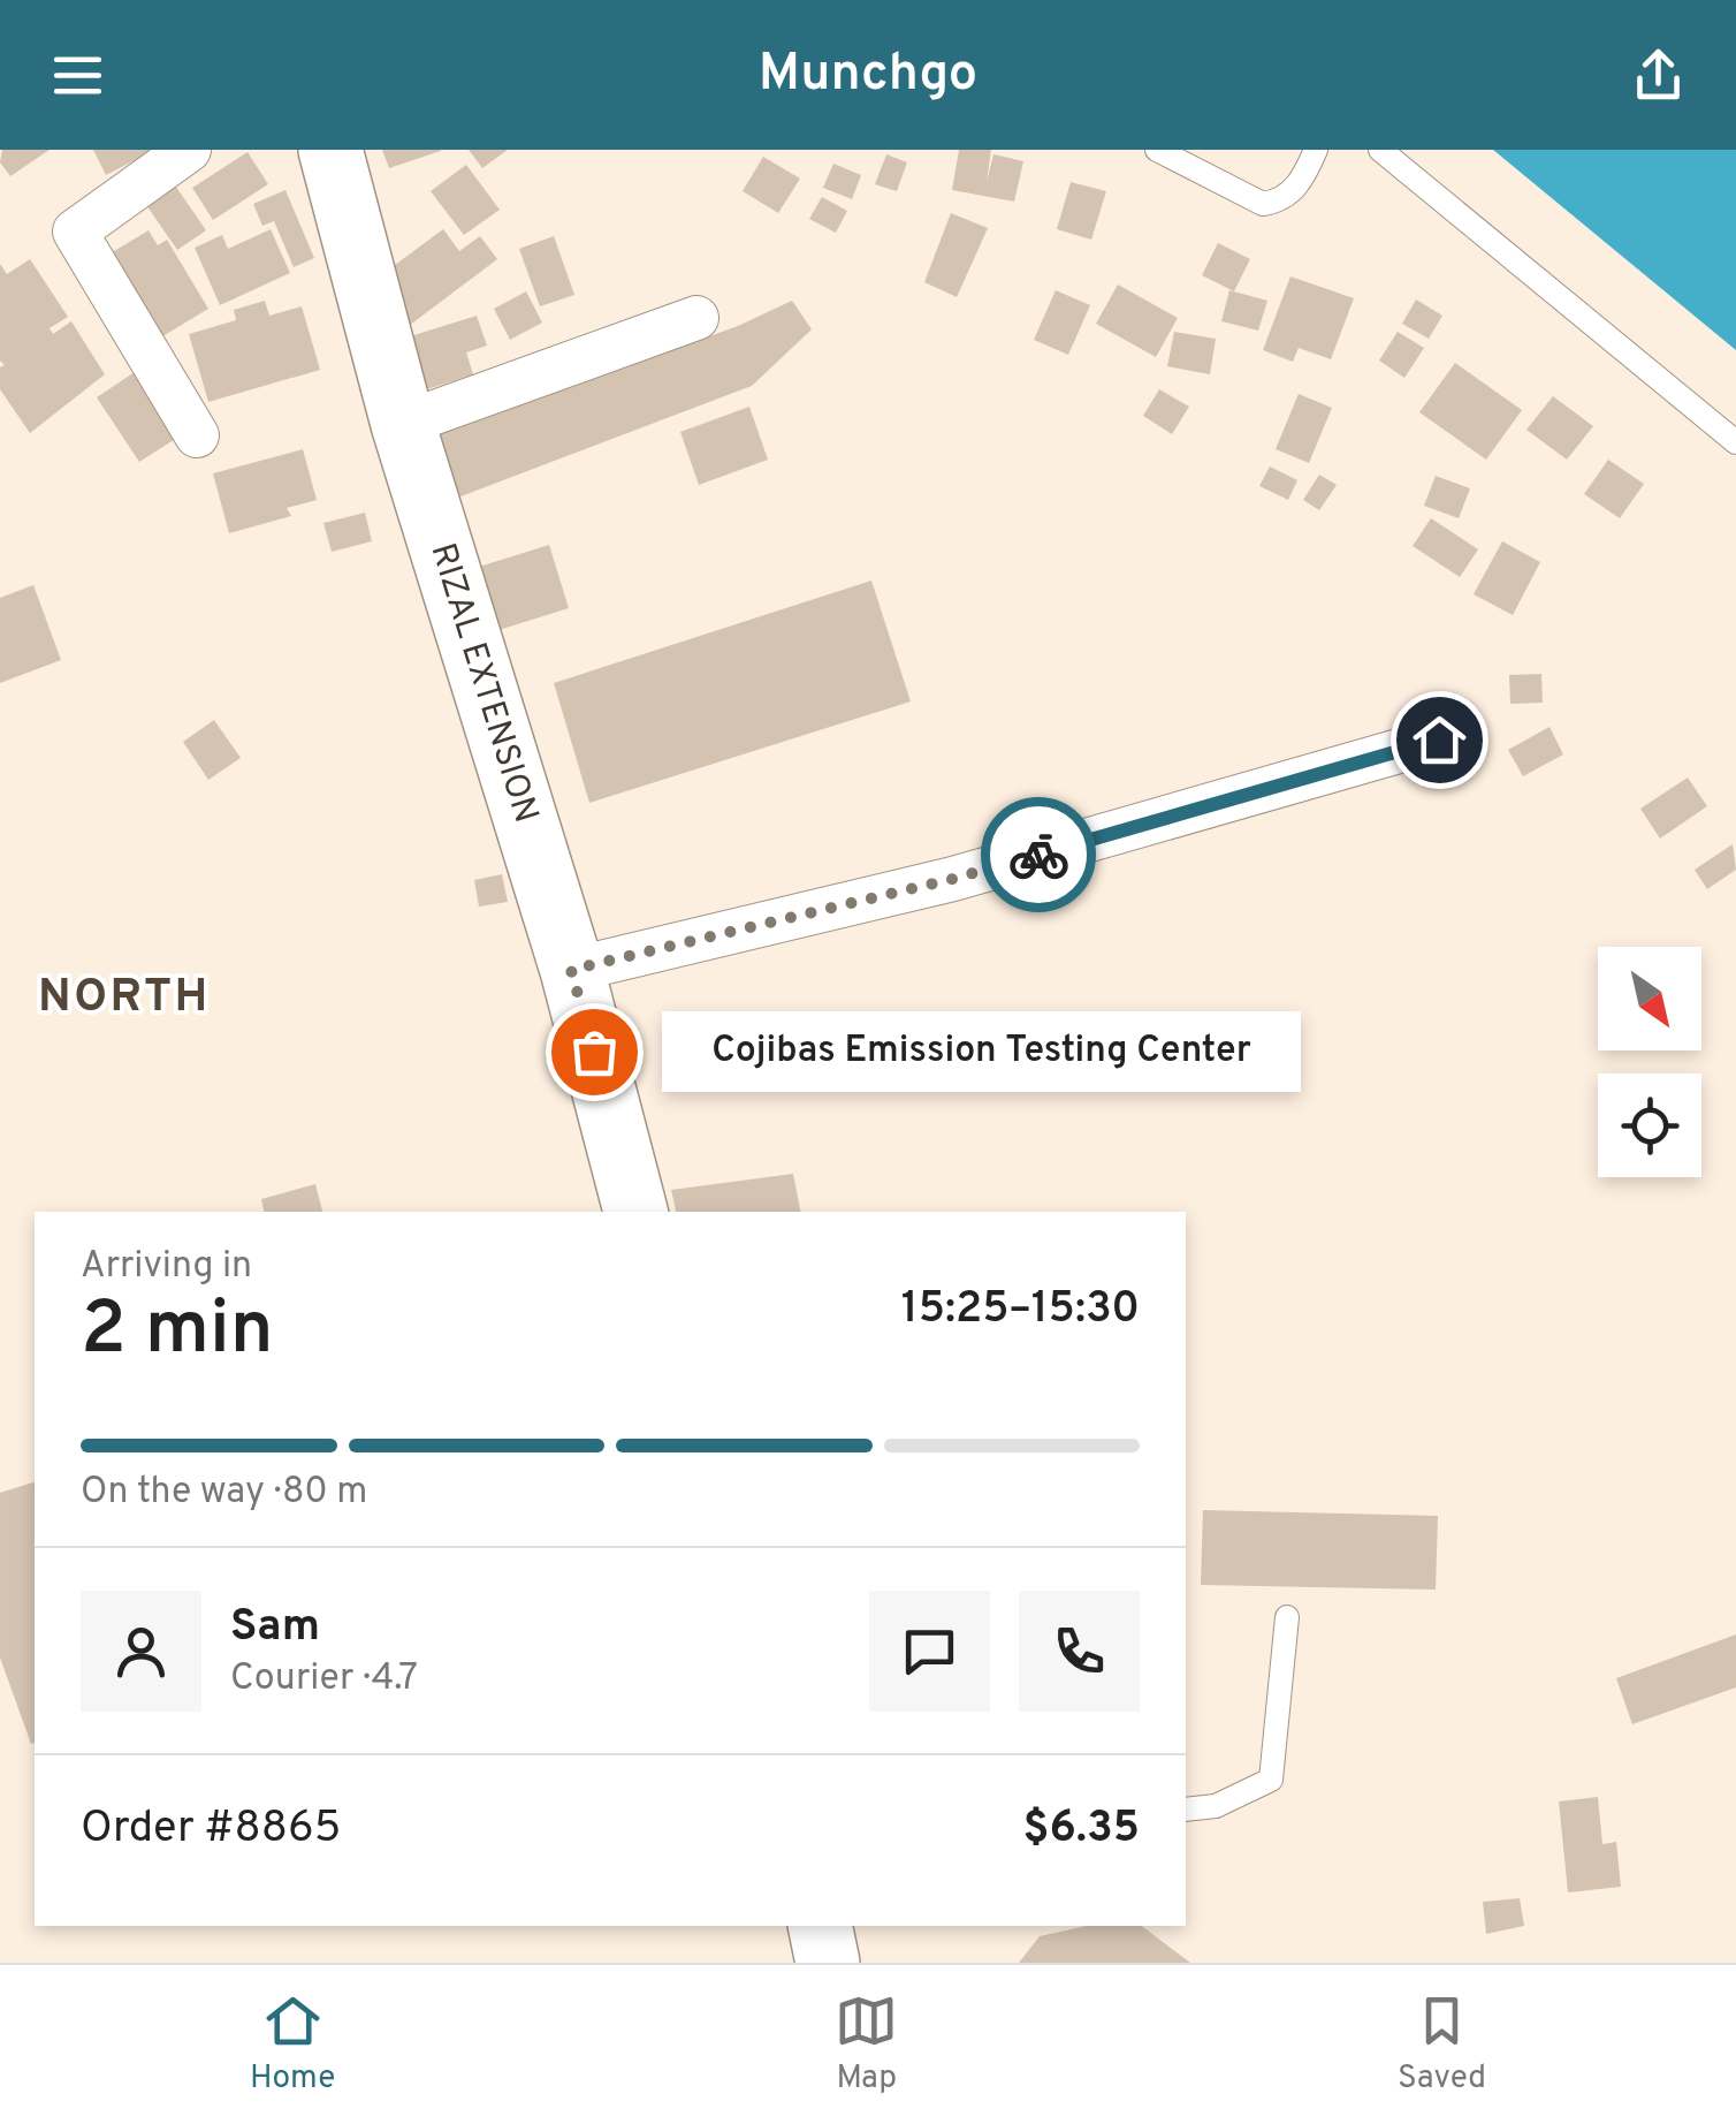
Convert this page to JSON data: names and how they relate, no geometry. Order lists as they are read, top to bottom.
{
  "streets": {
    "street": ["RIZAL EXTENSION"]
  },
  "districts": ["NORTH"],
  "places": ["Cojibas Emission Testing Center"],
  "north": "bottom right",
  "page": {
    "header": "Munchgo",
    "bubble": "Cojibas Emission Testing Center",
    "heading": ["2 min", "Arriving in", "15:25–15:30"],
    "panel": [
      "Sam",
      "Courier · 4.7",
      "Order #8865",
      "$6.35"
    ],
    "bar": "On the way · 80 m",
    "tabs": ["Home", "Map", "Saved"]
  }
}
